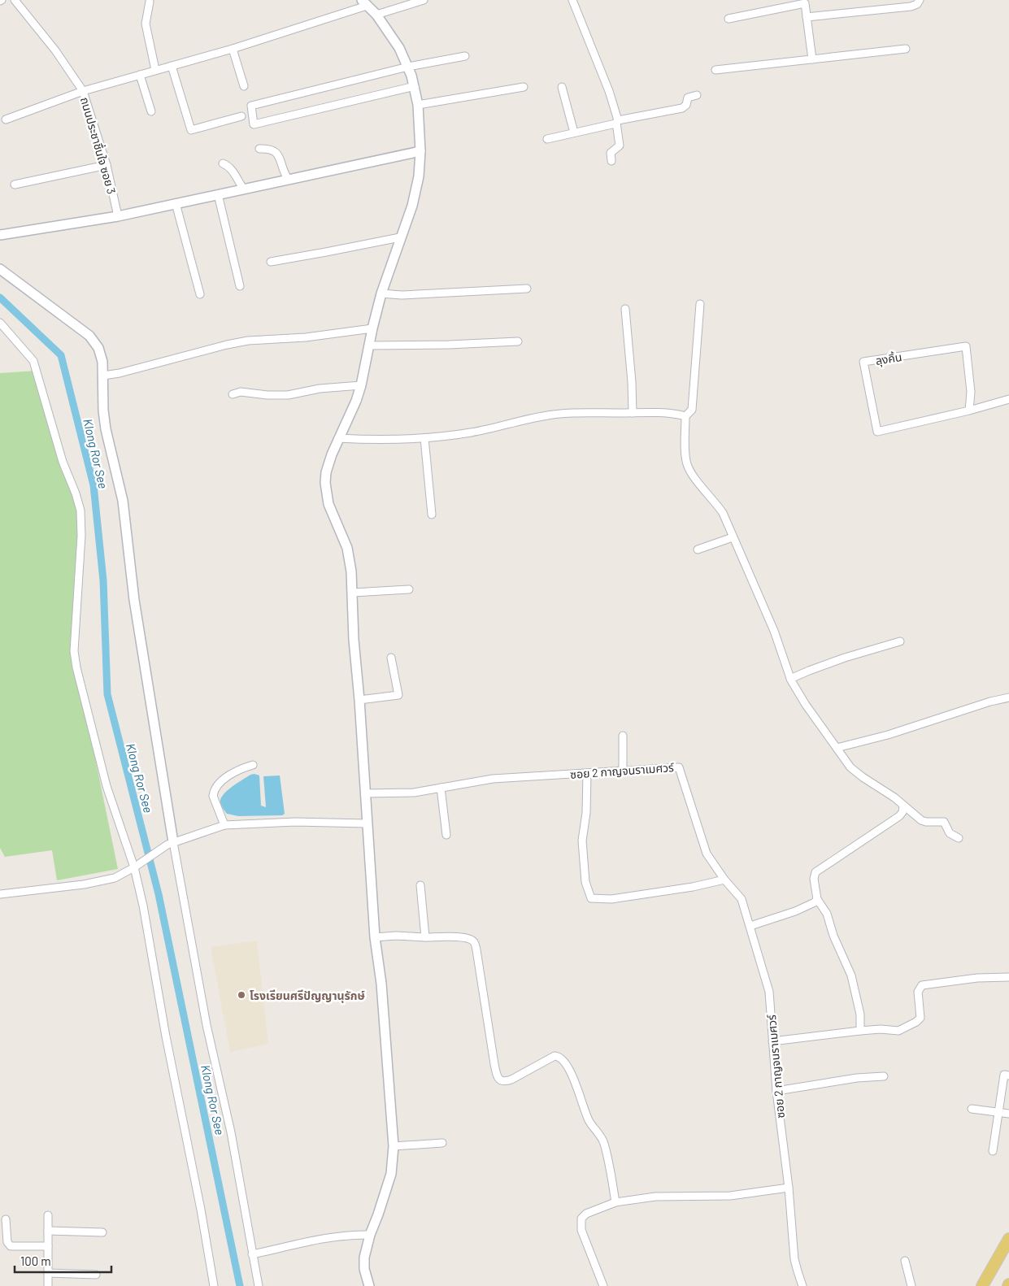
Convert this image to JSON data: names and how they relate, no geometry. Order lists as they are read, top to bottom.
{
  "streets": {
    "street": ["ถนนประชาชื่นใจ ซอย 3", "ลุงคิ้น", "ซอย 2 กาญจนราเมศวร์"]
  },
  "water": ["Klong Ror See"],
  "places": ["โรงเรียนศรีปัญญานุรักษ์"],
  "scale_bar": "100 m"
}
